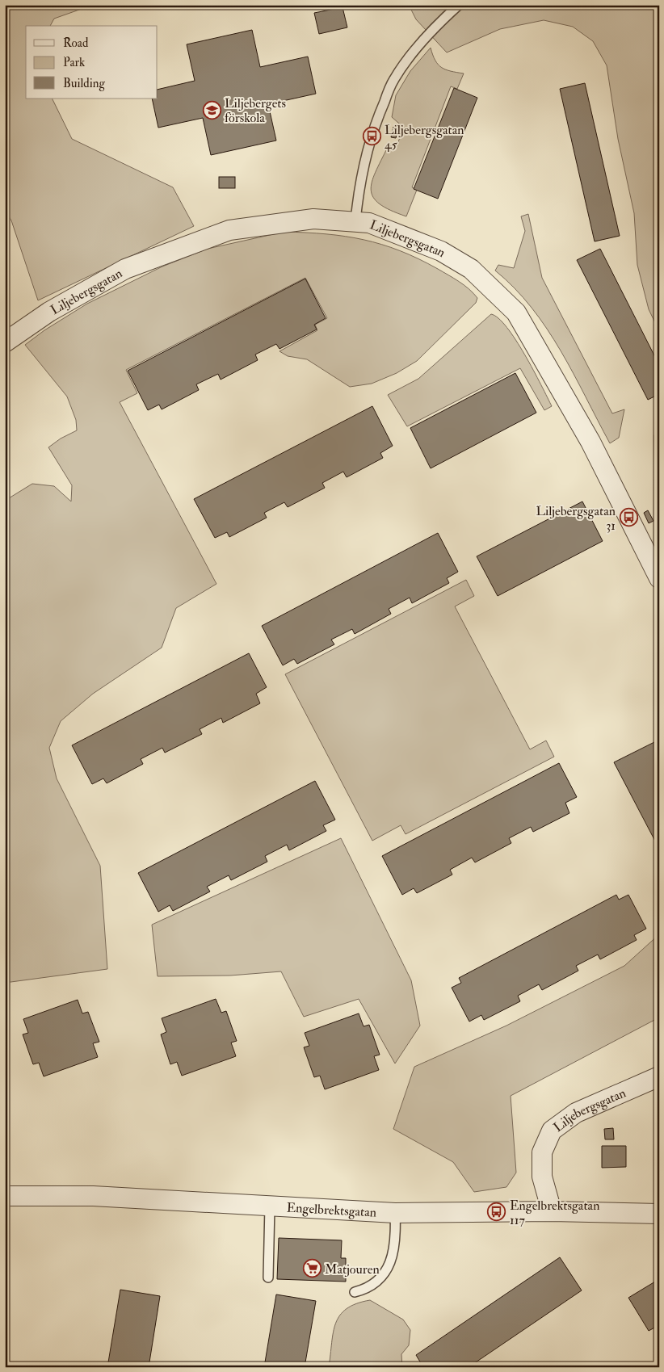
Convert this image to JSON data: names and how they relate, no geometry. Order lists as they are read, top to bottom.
{
  "streets": {
    "street": ["Liljebergsgatan", "Engelbrektsgatan"]
  },
  "crossings": [
    ["Liljebergsgatan", "Engelbrektsgatan"]
  ],
  "places": {
    "school or university": ["Liljebergets förskola"],
    "bus stop": ["Liljebergsgatan 45", "Liljebergsgatan 31", "Engelbrektsgatan 117"],
    "supermarket": ["Matjouren"]
  },
  "legend": ["Road", "Park", "Building"]
}
